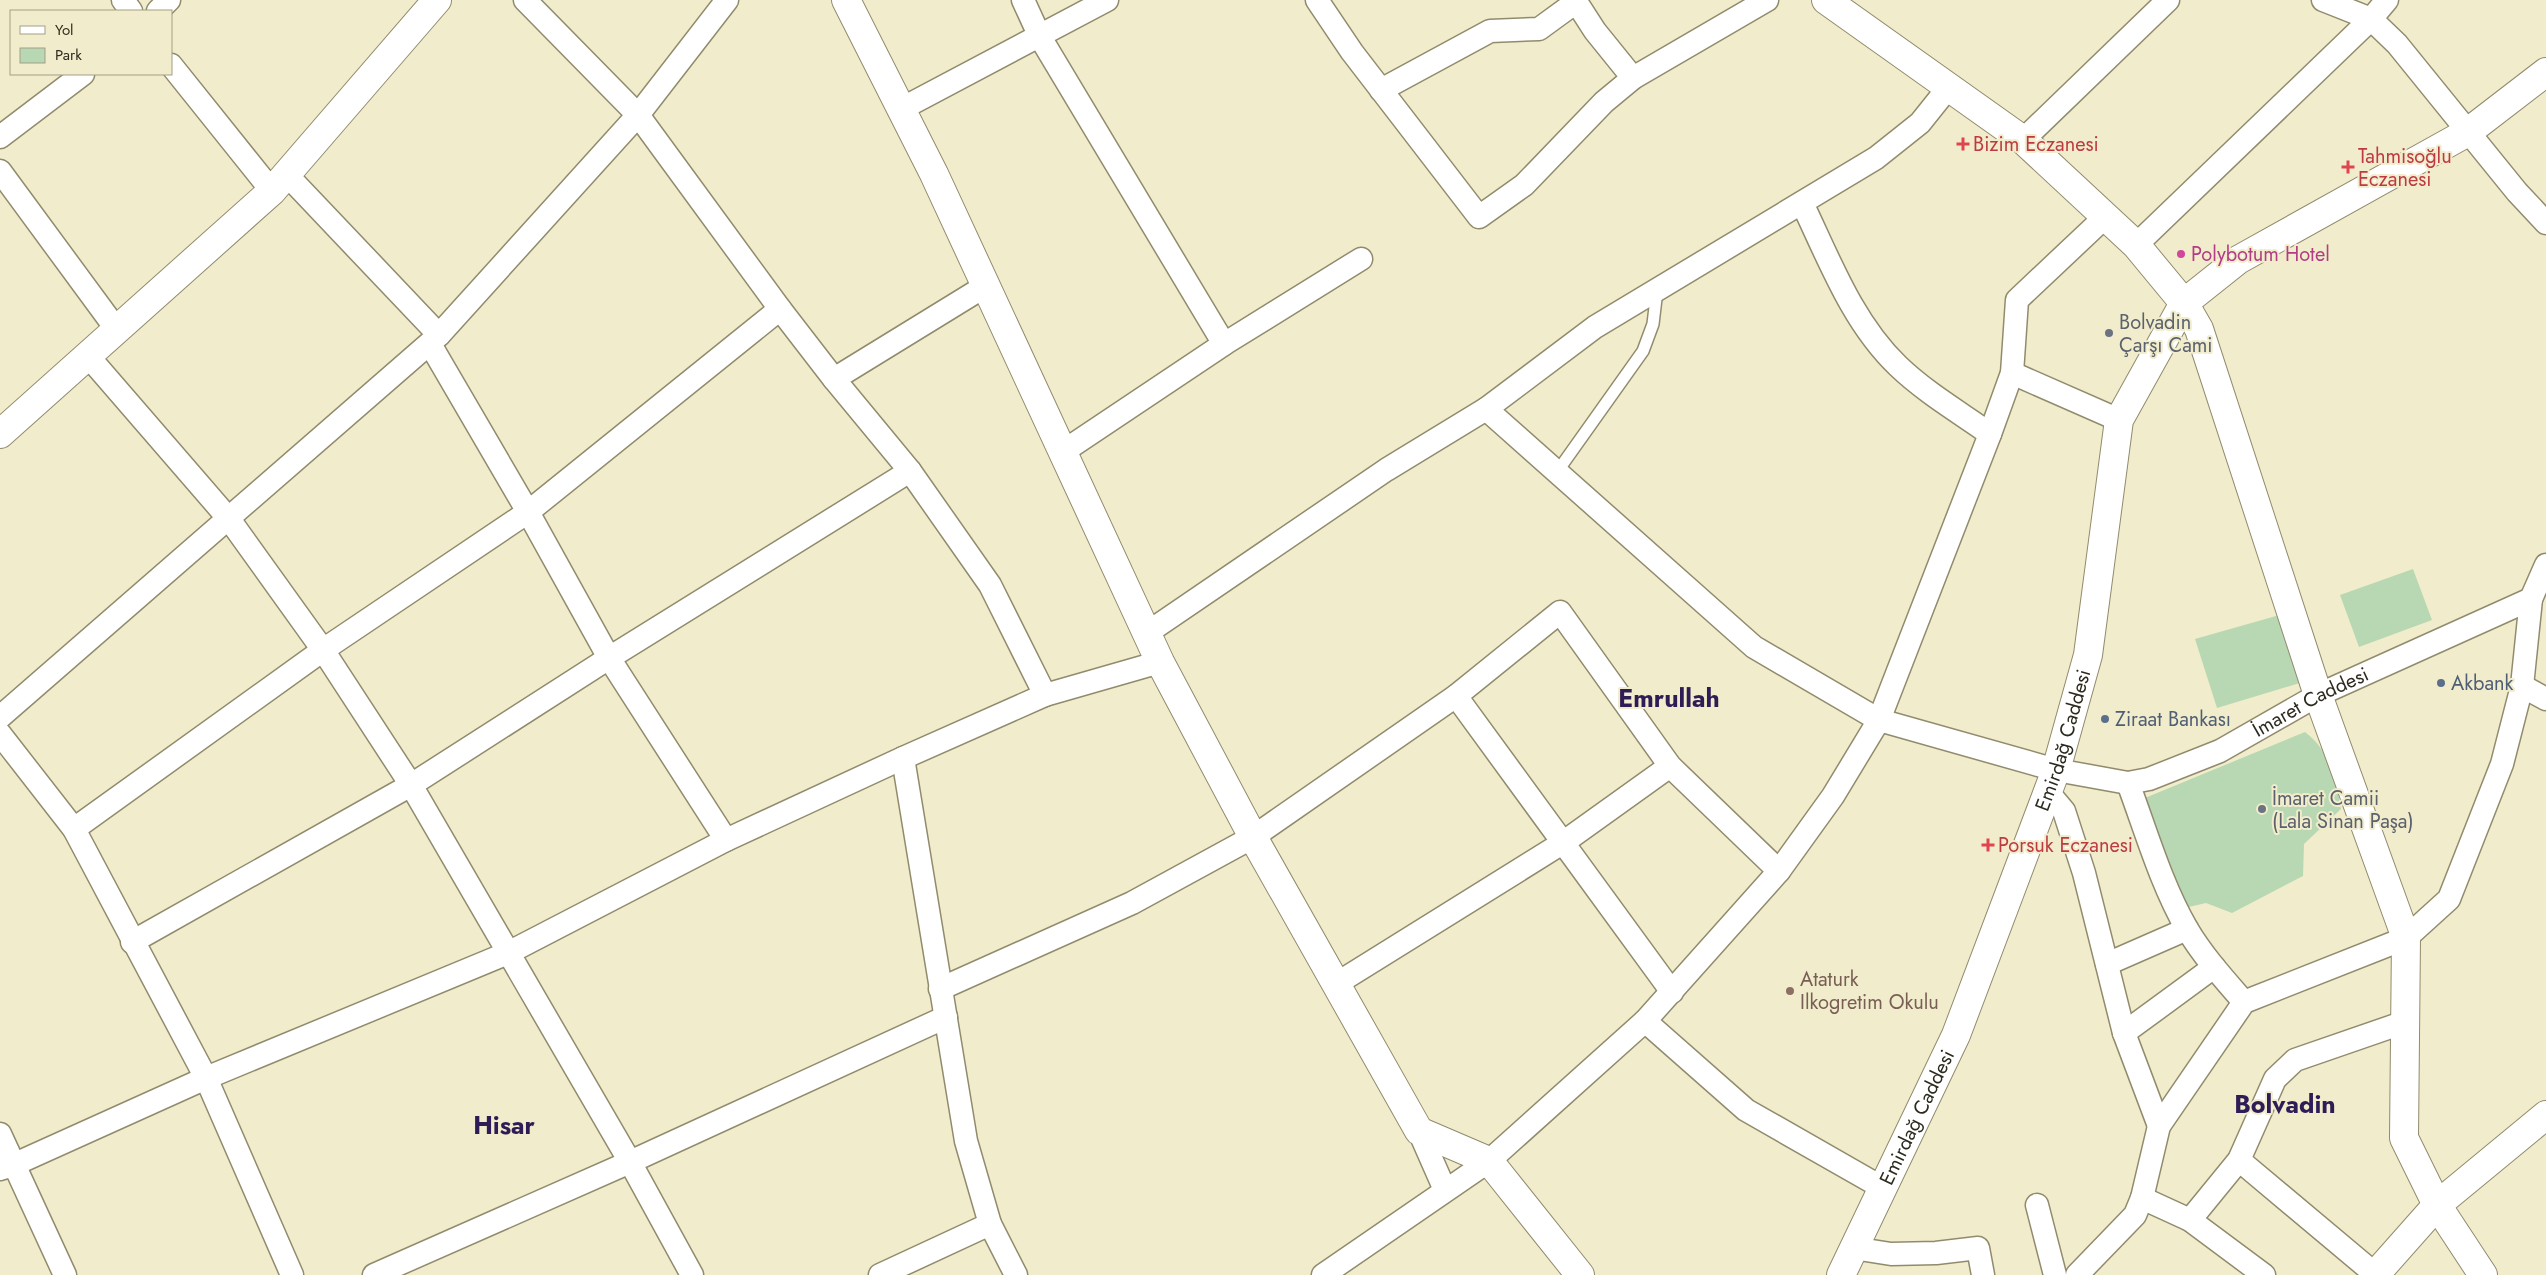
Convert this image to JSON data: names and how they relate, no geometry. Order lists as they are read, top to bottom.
{
  "streets": {
    "street": ["İmaret Caddesi", "Emirdağ Caddesi"]
  },
  "crossings": [
    ["İmaret Caddesi", "Emirdağ Caddesi"]
  ],
  "districts": ["Emrullah", "Bolvadin", "Hisar"],
  "places": {
    "health": ["Bizim Eczanesi", "Tahmisoğlu Eczanesi", "Porsuk Eczanesi"],
    "other": [
      "Polybotum Hotel",
      "Bolvadin Çarşı Cami",
      "Akbank",
      "Ziraat Bankası",
      "İmaret Camii (Lala Sinan Paşa)",
      "Ataturk Ilkogretim Okulu"
    ]
  },
  "legend": ["Yol", "Park"]
}
